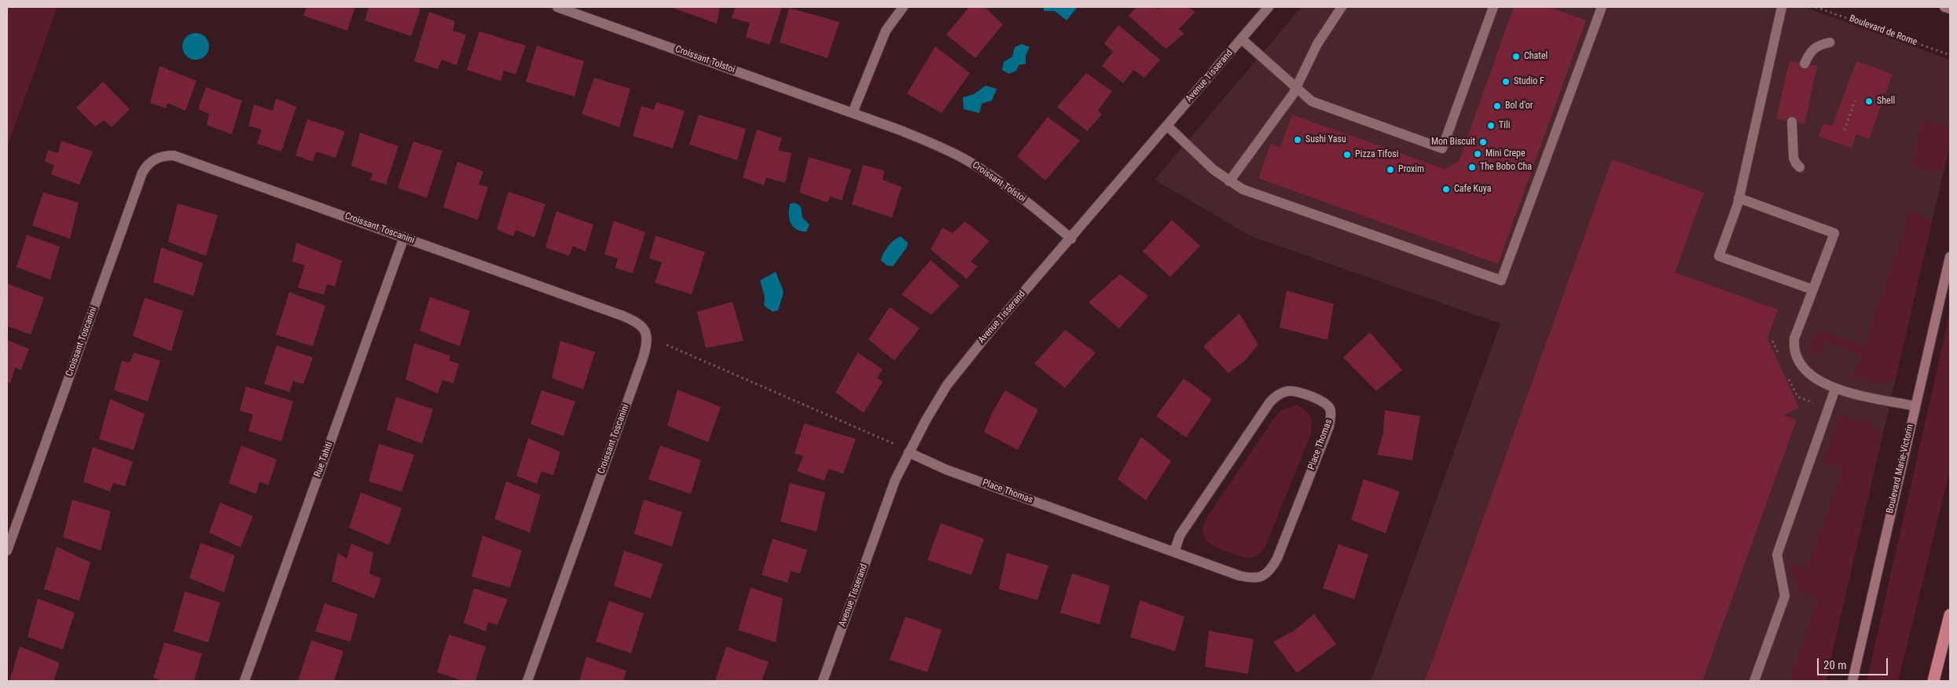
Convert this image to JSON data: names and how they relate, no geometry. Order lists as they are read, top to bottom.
{
  "streets": {
    "main road": ["Boulevard Marie-Victorin"],
    "street": [
      "Croissant Tolstoi",
      "Avenue Tisserand",
      "Croissant Toscanini",
      "Place Thomas",
      "Rue Tahiti"
    ],
    "path": ["Boulevard de Rome"]
  },
  "crossings": [
    ["Croissant Tolstoi", "Avenue Tisserand"],
    ["Avenue Tisserand", "Place Thomas"],
    ["Croissant Toscanini", "Rue Tahiti"]
  ],
  "places": [
    "Chatel",
    "Studio F",
    "Shell",
    "Bol d'or",
    "Tili",
    "Sushi Yasu",
    "Mon Biscuit",
    "Mini Crepe",
    "Pizza Tifosi",
    "The Bobo Cha",
    "Proxim",
    "Cafe Kuya"
  ],
  "scale_bar": "20 m"
}
